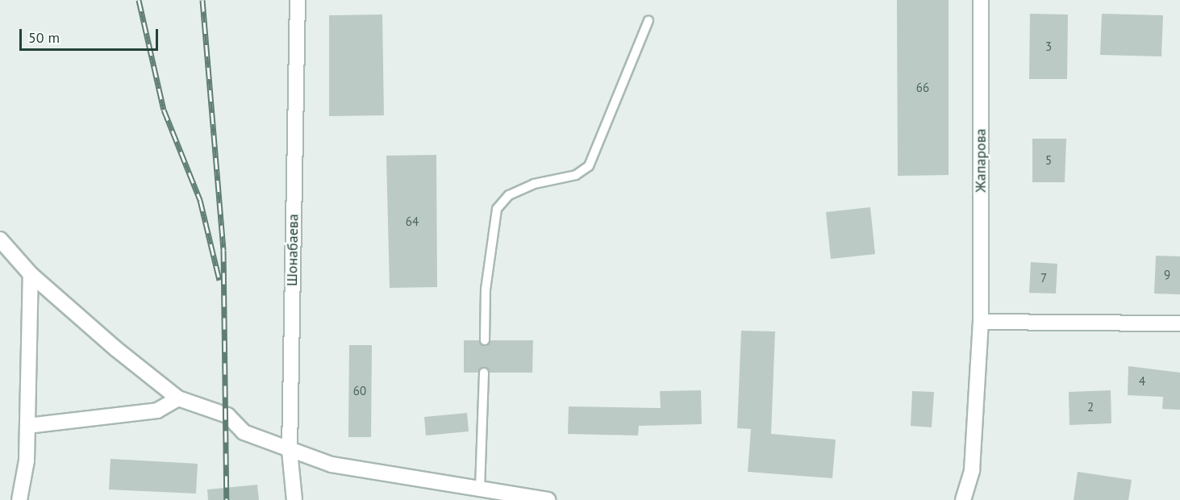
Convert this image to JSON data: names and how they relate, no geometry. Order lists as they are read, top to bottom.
{
  "streets": {
    "street": ["Жапарова", "Шонабаева"]
  },
  "house_numbers": [
    "3",
    "66",
    "5",
    "64",
    "9",
    "7",
    "4",
    "60",
    "2"
  ],
  "scale_bar": "50 m"
}
